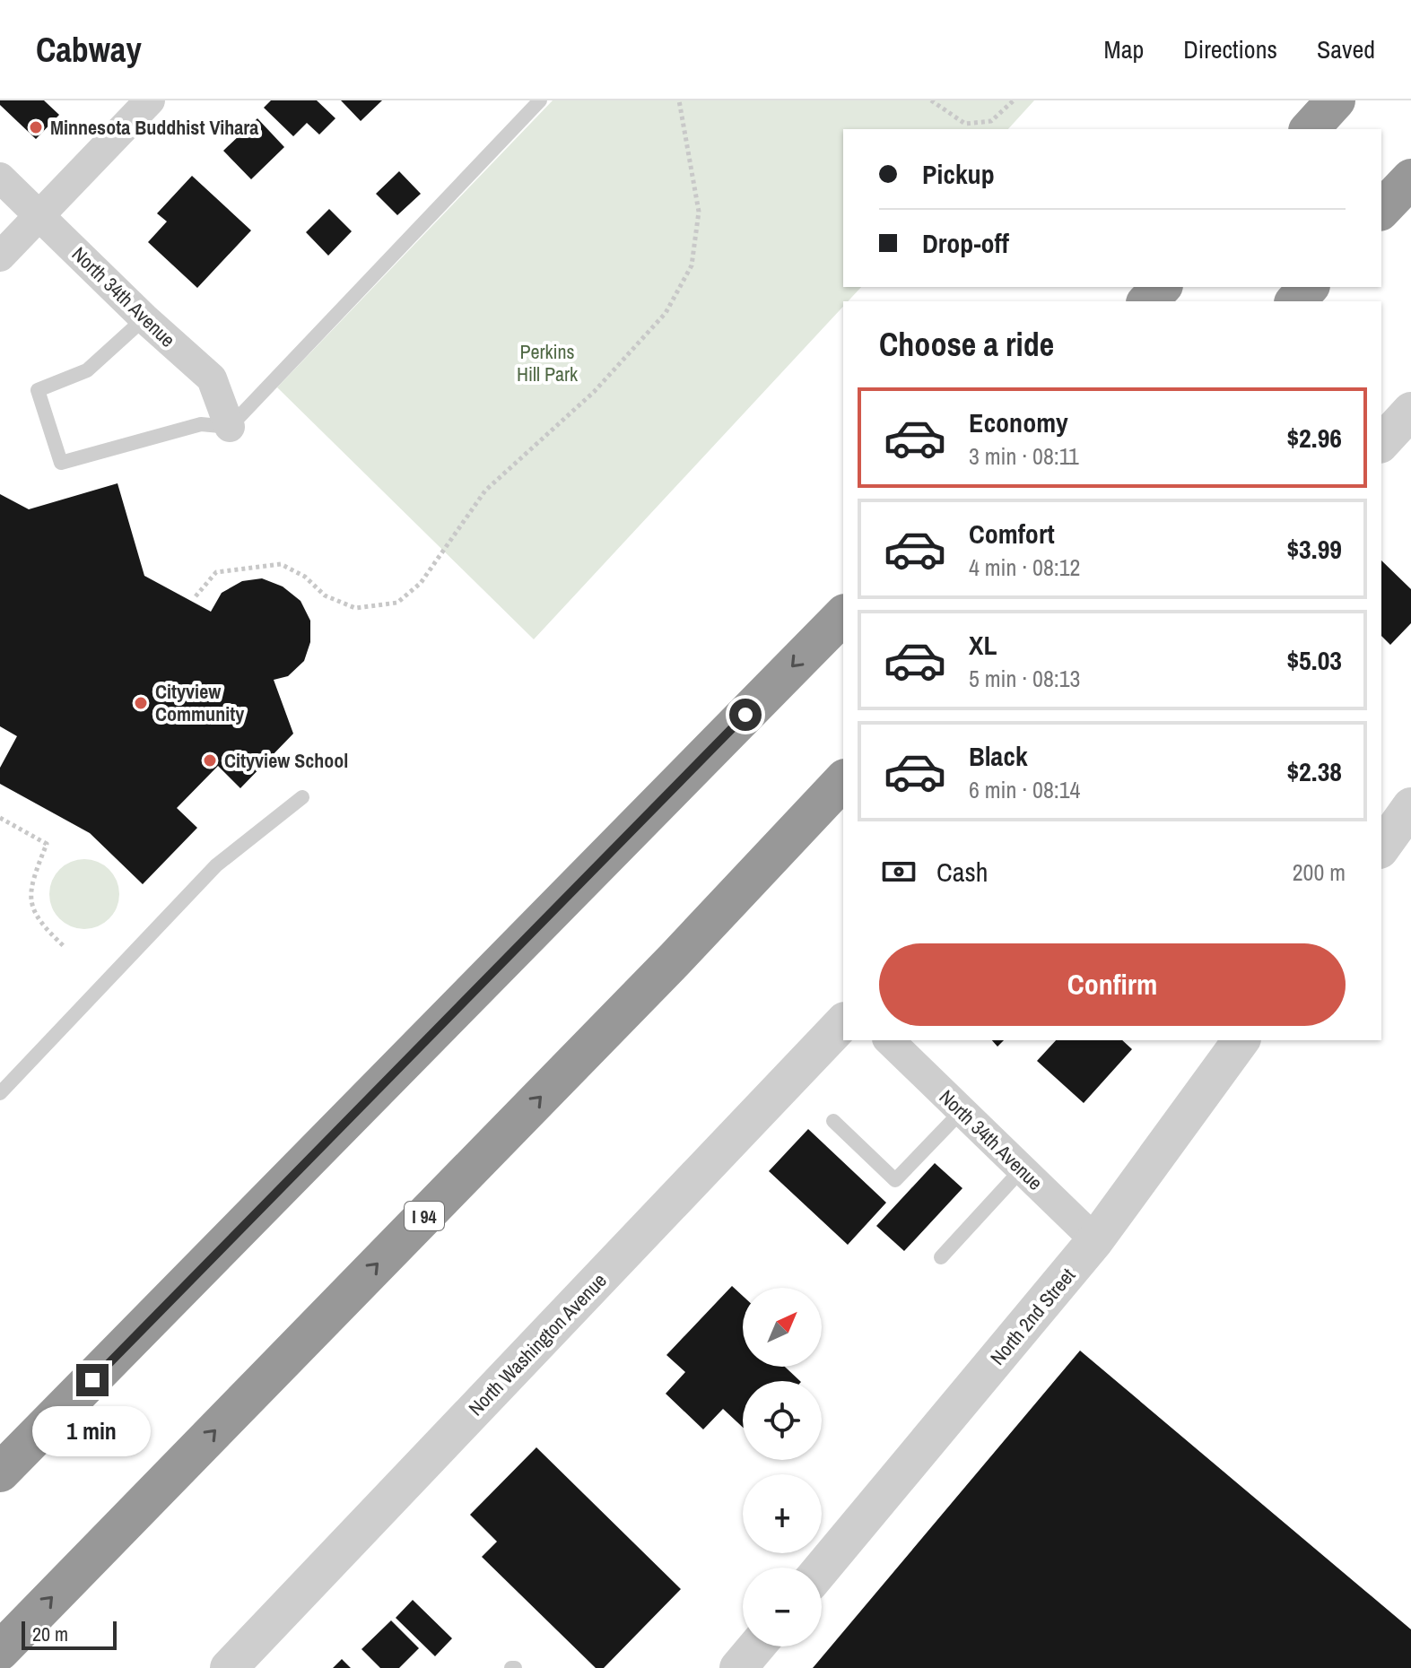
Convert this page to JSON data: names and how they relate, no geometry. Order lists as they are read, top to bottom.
{
  "streets": {
    "highway": ["I 94"],
    "street": ["North 34th Avenue", "North 2nd Street", "North Washington Avenue"]
  },
  "crossings": [
    ["North 34th Avenue", "North 2nd Street"]
  ],
  "parks": ["Perkins Hill Park"],
  "places": ["Minnesota Buddhist Vihara", "Cityview Community", "Cityview School"],
  "scale_bar": "20 m",
  "north": "top right",
  "page": {
    "header": "Cabway",
    "nav": ["Map", "Directions", "Saved"],
    "banner": ["Pickup", "Drop-off"],
    "heading": "Choose a ride",
    "list": [
      {
        "name": "Economy",
        "note": "3 min · 08:11",
        "value": "$2.96"
      },
      {
        "name": "Comfort",
        "note": "4 min · 08:12",
        "value": "$3.99"
      },
      {
        "name": "XL",
        "note": "5 min · 08:13",
        "value": "$5.03"
      },
      {
        "name": "Black",
        "note": "6 min · 08:14",
        "value": "$2.38"
      }
    ],
    "pay": ["Cash", "200 m"],
    "buttons": "Confirm",
    "map_buttons": ["+", "−"],
    "bubble": "1 min",
    "scale": "20 m"
  }
}
